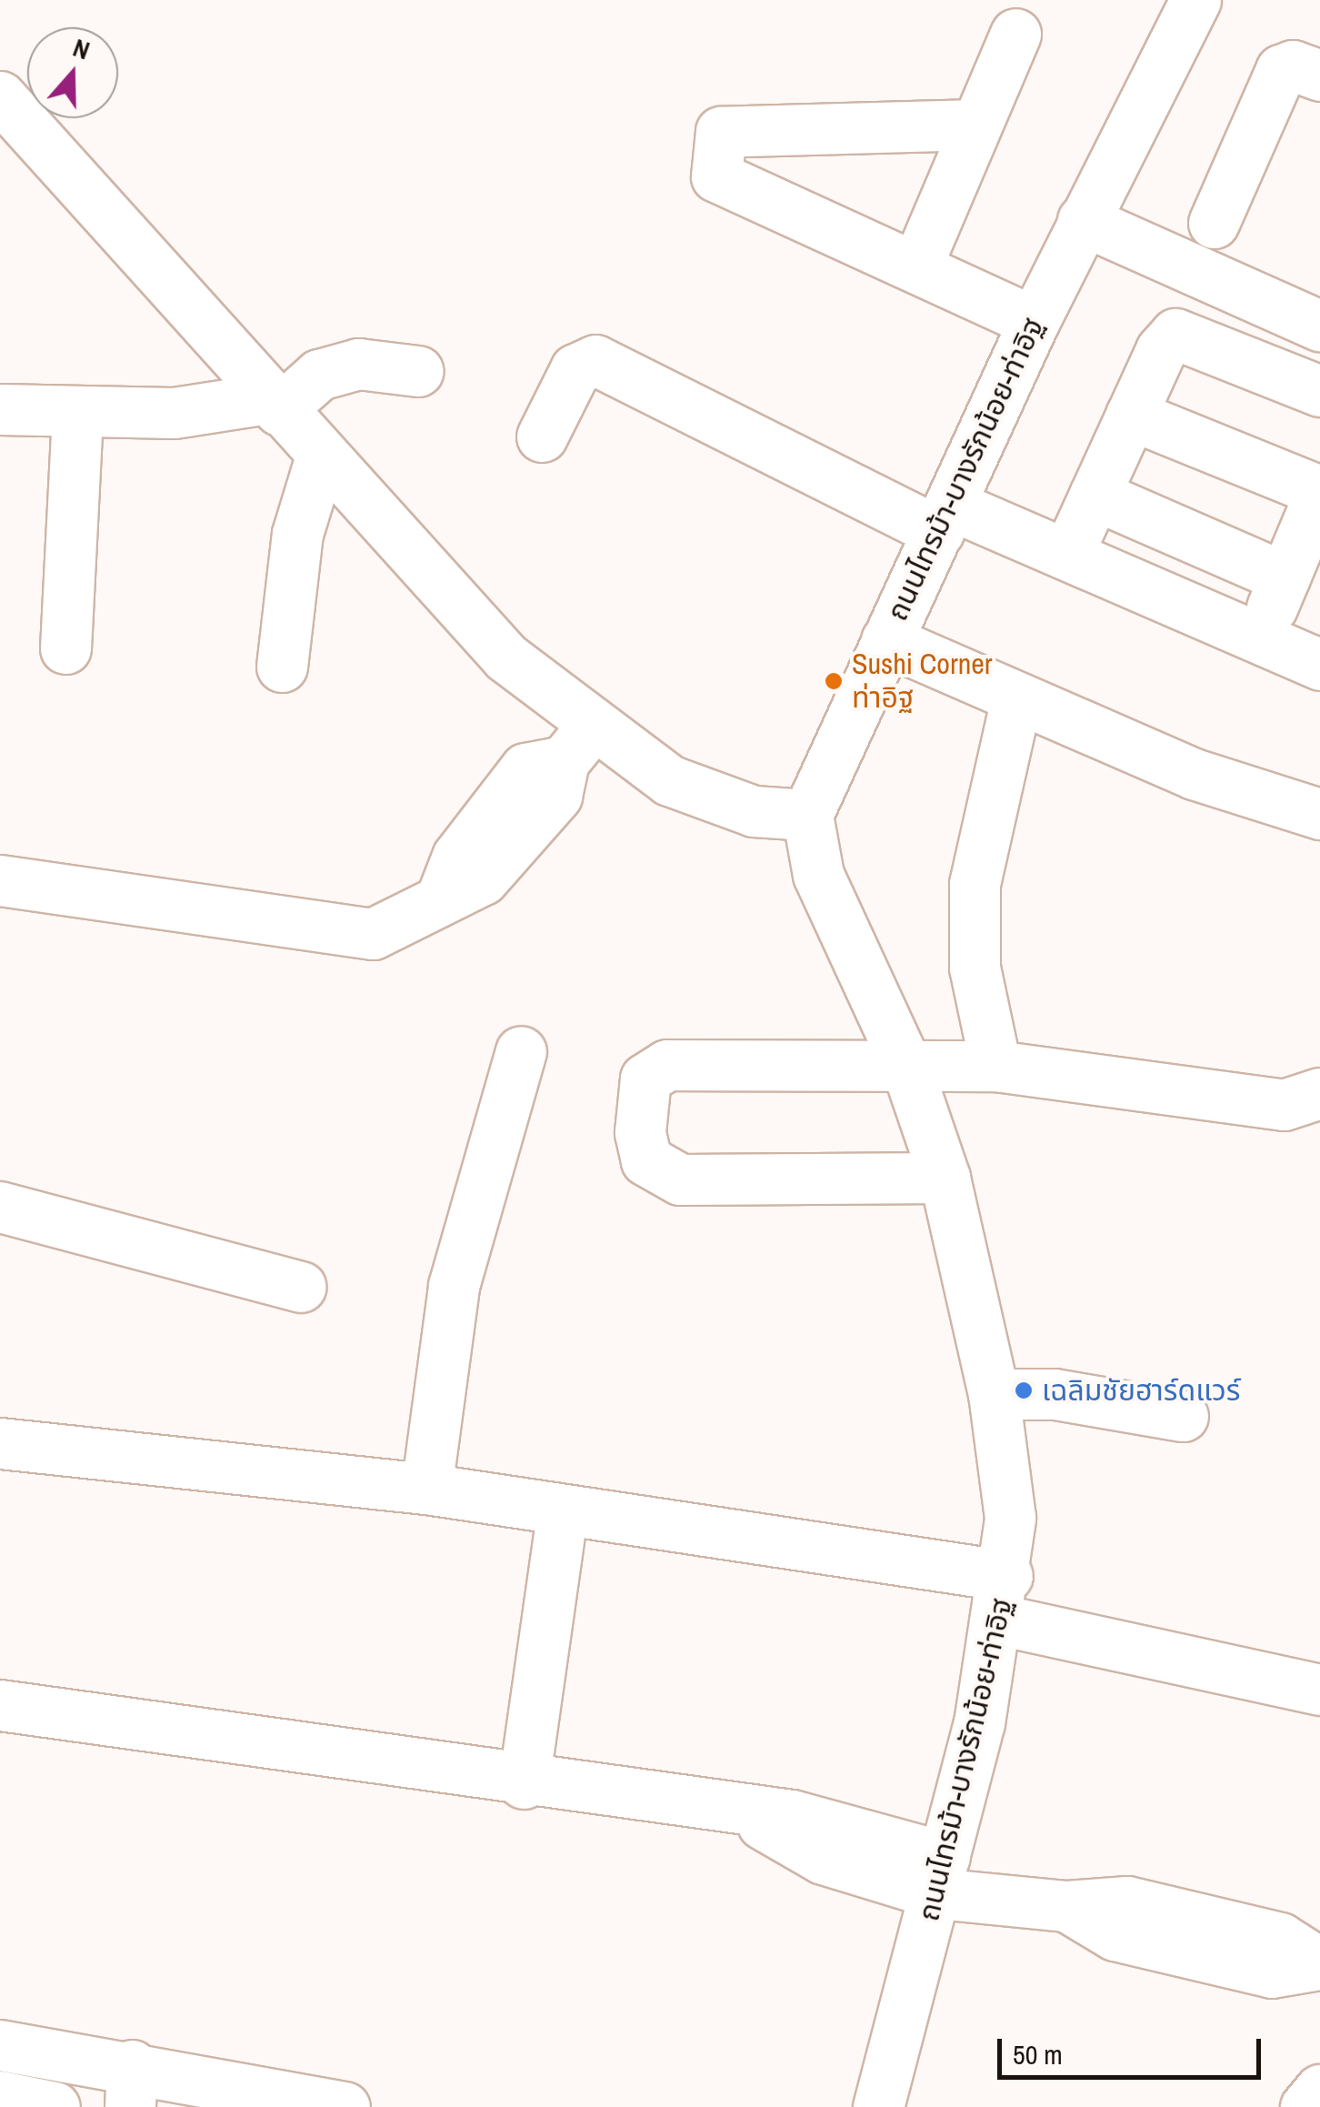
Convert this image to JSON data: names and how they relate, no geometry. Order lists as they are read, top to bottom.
{
  "streets": {
    "street": ["ถนนไทรม้า-บางรักน้อย-ท่าอิฐ"]
  },
  "places": ["Sushi Corner ท่าอิฐ", "เฉลิมชัยฮาร์ดแวร์"],
  "scale_bar": "50 m",
  "north": "top"
}
